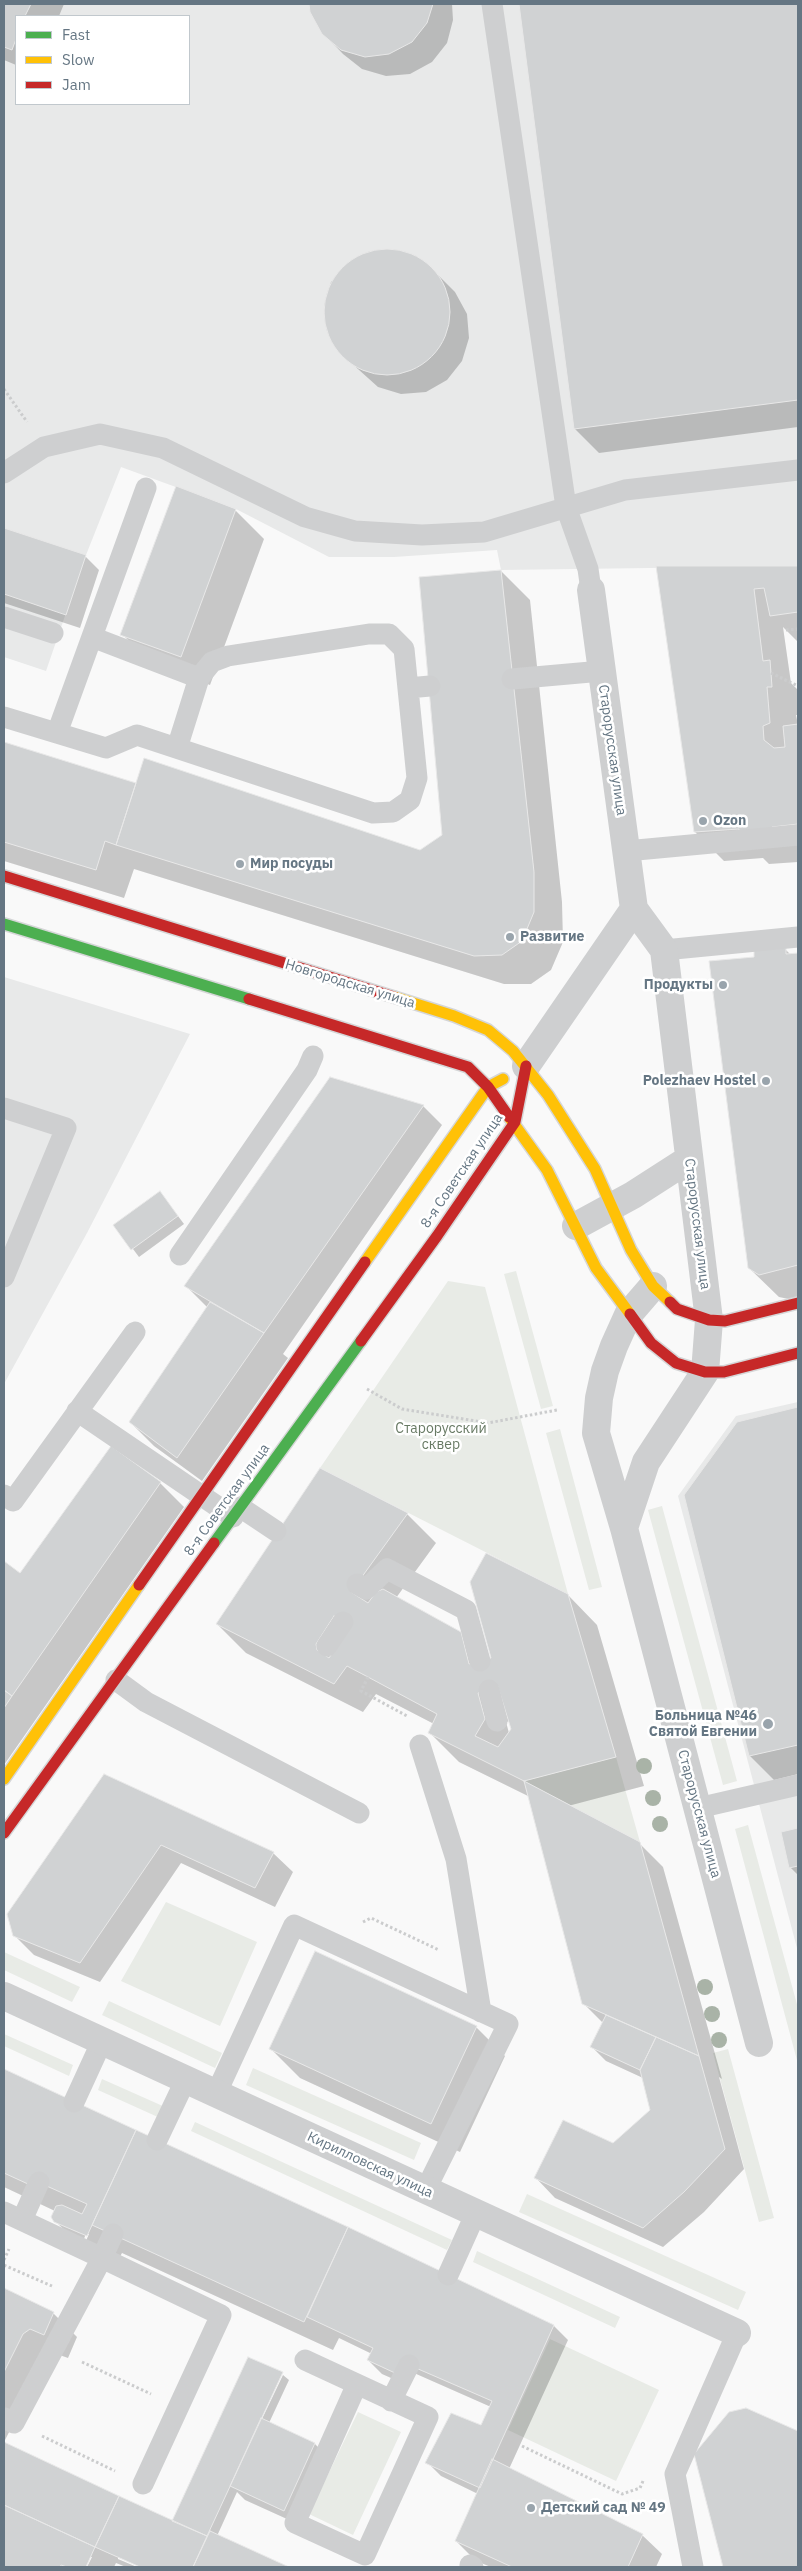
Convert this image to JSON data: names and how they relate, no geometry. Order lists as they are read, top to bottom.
{
  "streets": {
    "street": [
      "Старорусская улица",
      "Новгородская улица",
      "8-я Советская улица",
      "Кирилловская улица"
    ]
  },
  "crossings": [
    ["Старорусская улица", "Новгородская улица"],
    ["Новгородская улица", "8-я Советская улица"]
  ],
  "parks": ["Старорусский сквер"],
  "places": [
    "Ozon",
    "Мир посуды",
    "Развитие",
    "Продукты",
    "Polezhaev Hostel",
    "Больница №46 Святой Евгении",
    "Детский сад № 49"
  ],
  "legend": ["Fast", "Slow", "Jam"]
}
